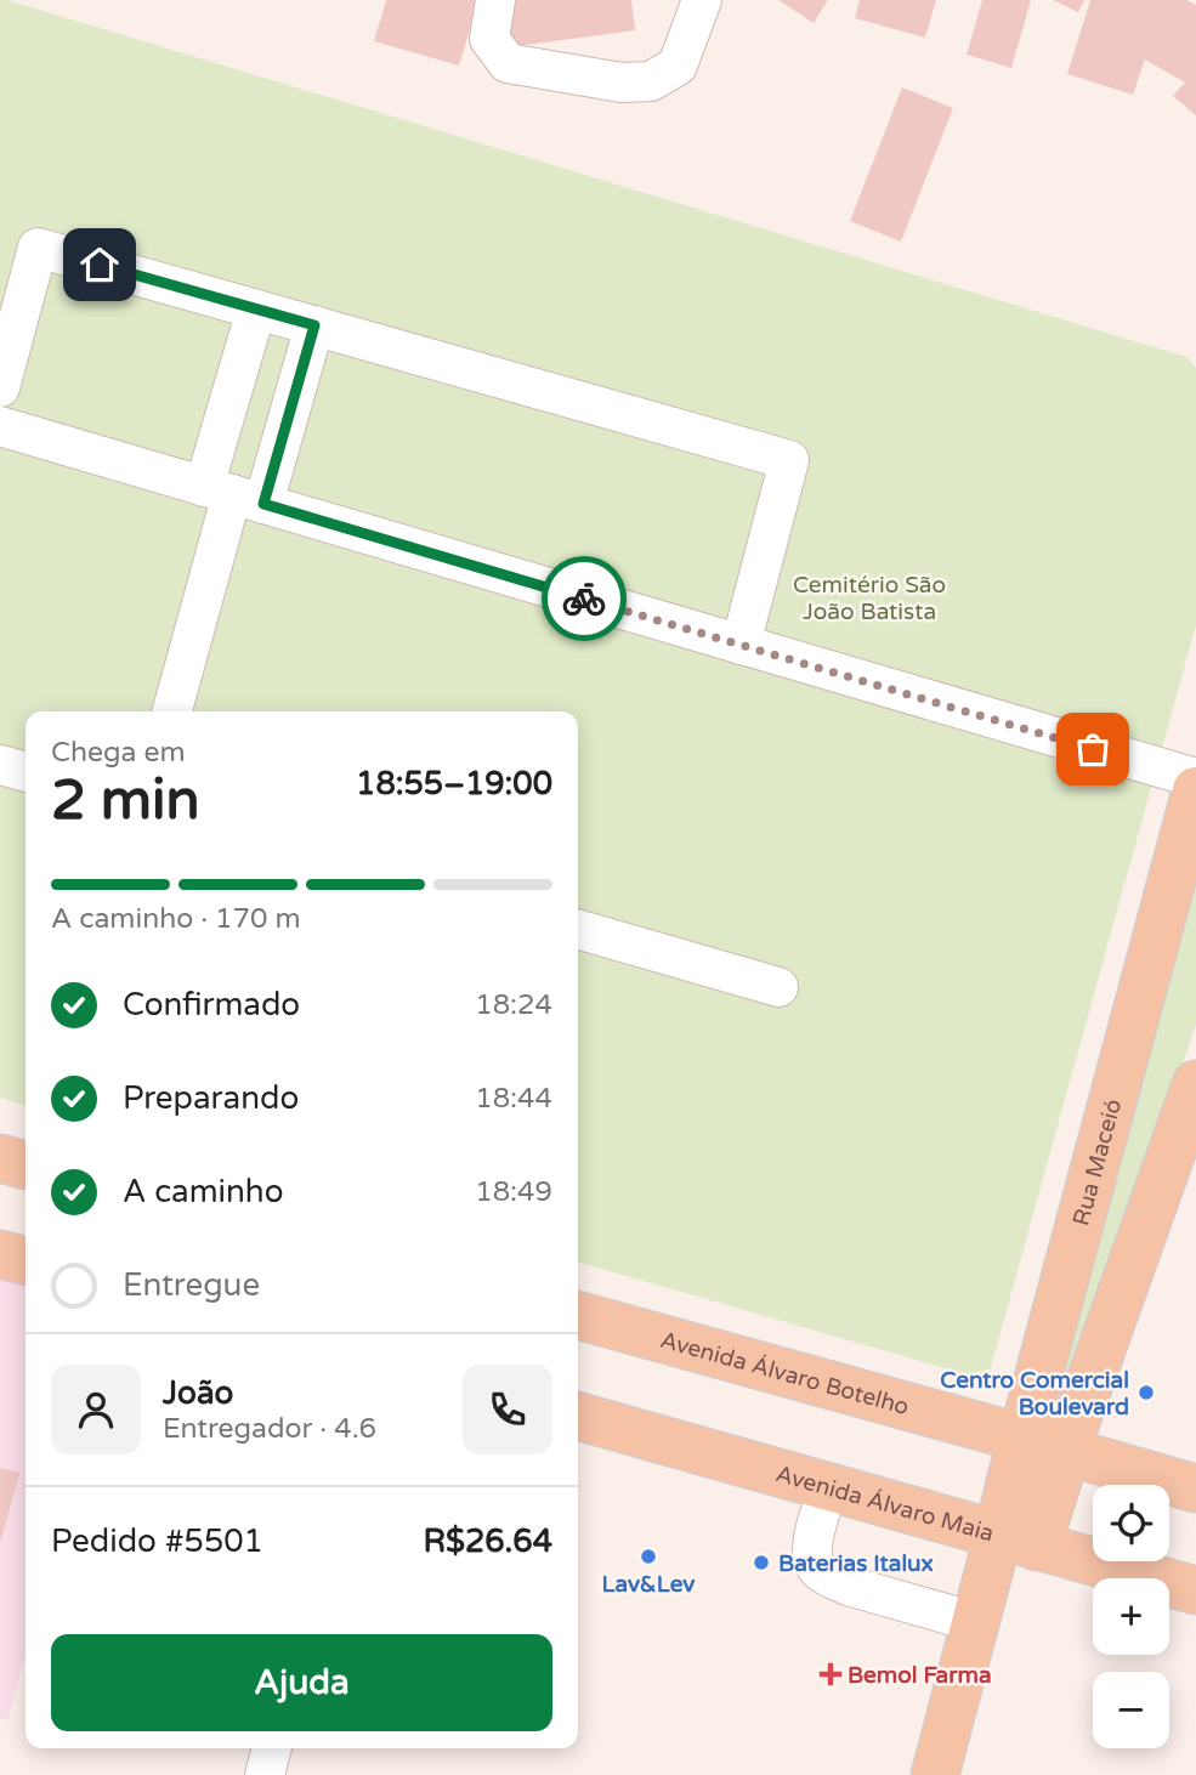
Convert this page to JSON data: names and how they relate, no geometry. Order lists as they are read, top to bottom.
{
  "streets": {
    "main road": ["Rua Maceió", "Avenida Álvaro Botelho", "Avenida Álvaro Maia"]
  },
  "crossings": [
    ["Rua Maceió", "Avenida Álvaro Botelho"],
    ["Rua Maceió", "Avenida Álvaro Maia"]
  ],
  "parks": ["Cemitério São João Batista"],
  "places": {
    "other": ["Centro Comercial Boulevard", "Lav&Lev", "Baterias Italux"],
    "health": ["Bemol Farma"]
  },
  "page": {
    "heading": ["2 min", "Chega em", "18:55–19:00"],
    "panel": [
      "João",
      "Entregador · 4.6",
      "Pedido #5501",
      "R$26.64"
    ],
    "bar": "A caminho · 170 m",
    "list": [
      ["Confirmado", "18:24"],
      ["Preparando", "18:44"],
      ["A caminho", "18:49"],
      "Entregue"
    ],
    "map_buttons": ["+", "−"],
    "buttons": "Ajuda"
  }
}
